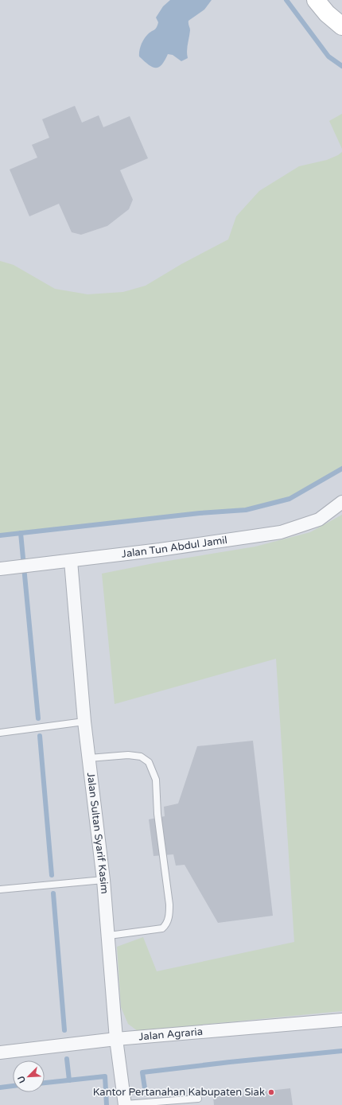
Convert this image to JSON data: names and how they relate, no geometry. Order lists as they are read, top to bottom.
{
  "streets": {
    "street": ["Jalan Tun Abdul Jamil", "Jalan Sultan Syarif Kasim", "Jalan Agraria"]
  },
  "crossings": [
    ["Jalan Tun Abdul Jamil", "Jalan Sultan Syarif Kasim"],
    ["Jalan Sultan Syarif Kasim", "Jalan Agraria"]
  ],
  "places": ["Kantor Pertanahan Kabupaten Siak"],
  "north": "bottom left"
}
